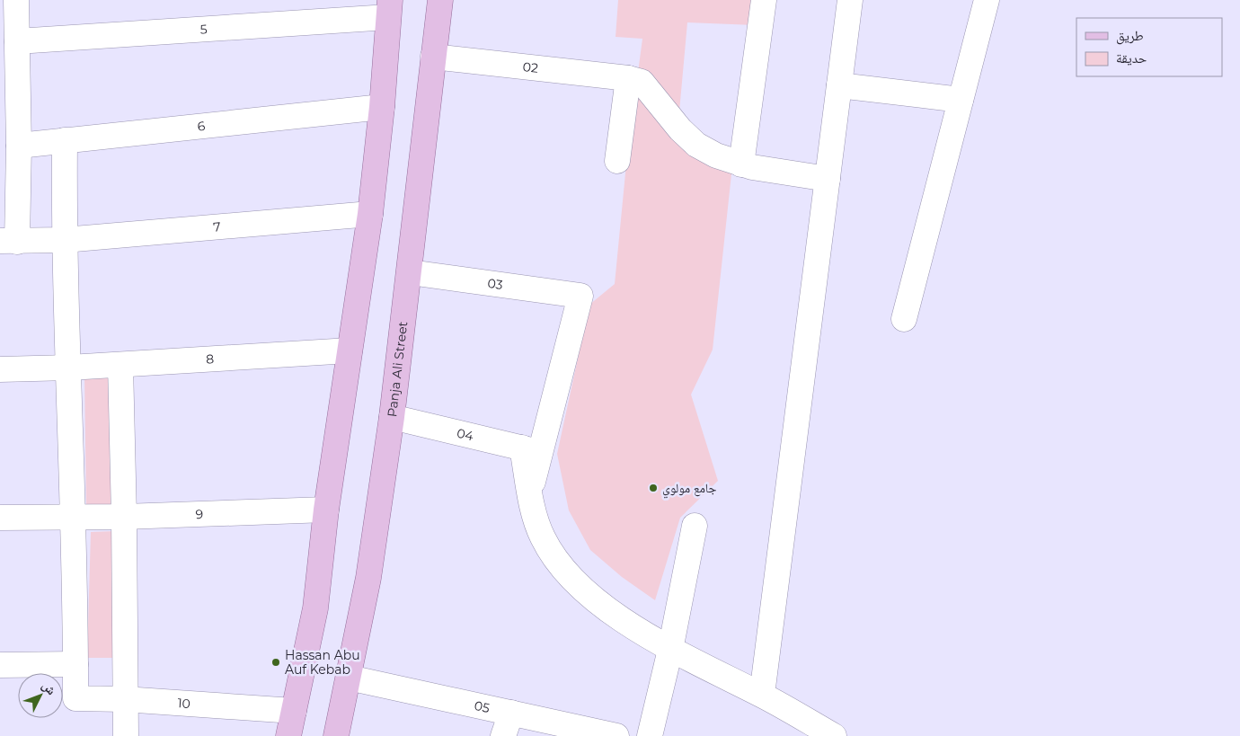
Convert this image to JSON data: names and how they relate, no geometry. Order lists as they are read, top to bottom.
{
  "streets": {
    "main road": ["Panja Ali Street"],
    "street": [
      "5",
      "02",
      "6",
      "7",
      "03",
      "8",
      "04",
      "9",
      "10",
      "05"
    ]
  },
  "crossings": [
    ["02", "Panja Ali Street"],
    ["03", "Panja Ali Street"],
    ["03", "04"],
    ["Panja Ali Street", "04"],
    ["Panja Ali Street", "05"]
  ],
  "places": ["جامع مولوي", "Hassan Abu Auf Kebab"],
  "legend": ["طريق", "حديقة"],
  "north": "top right"
}
